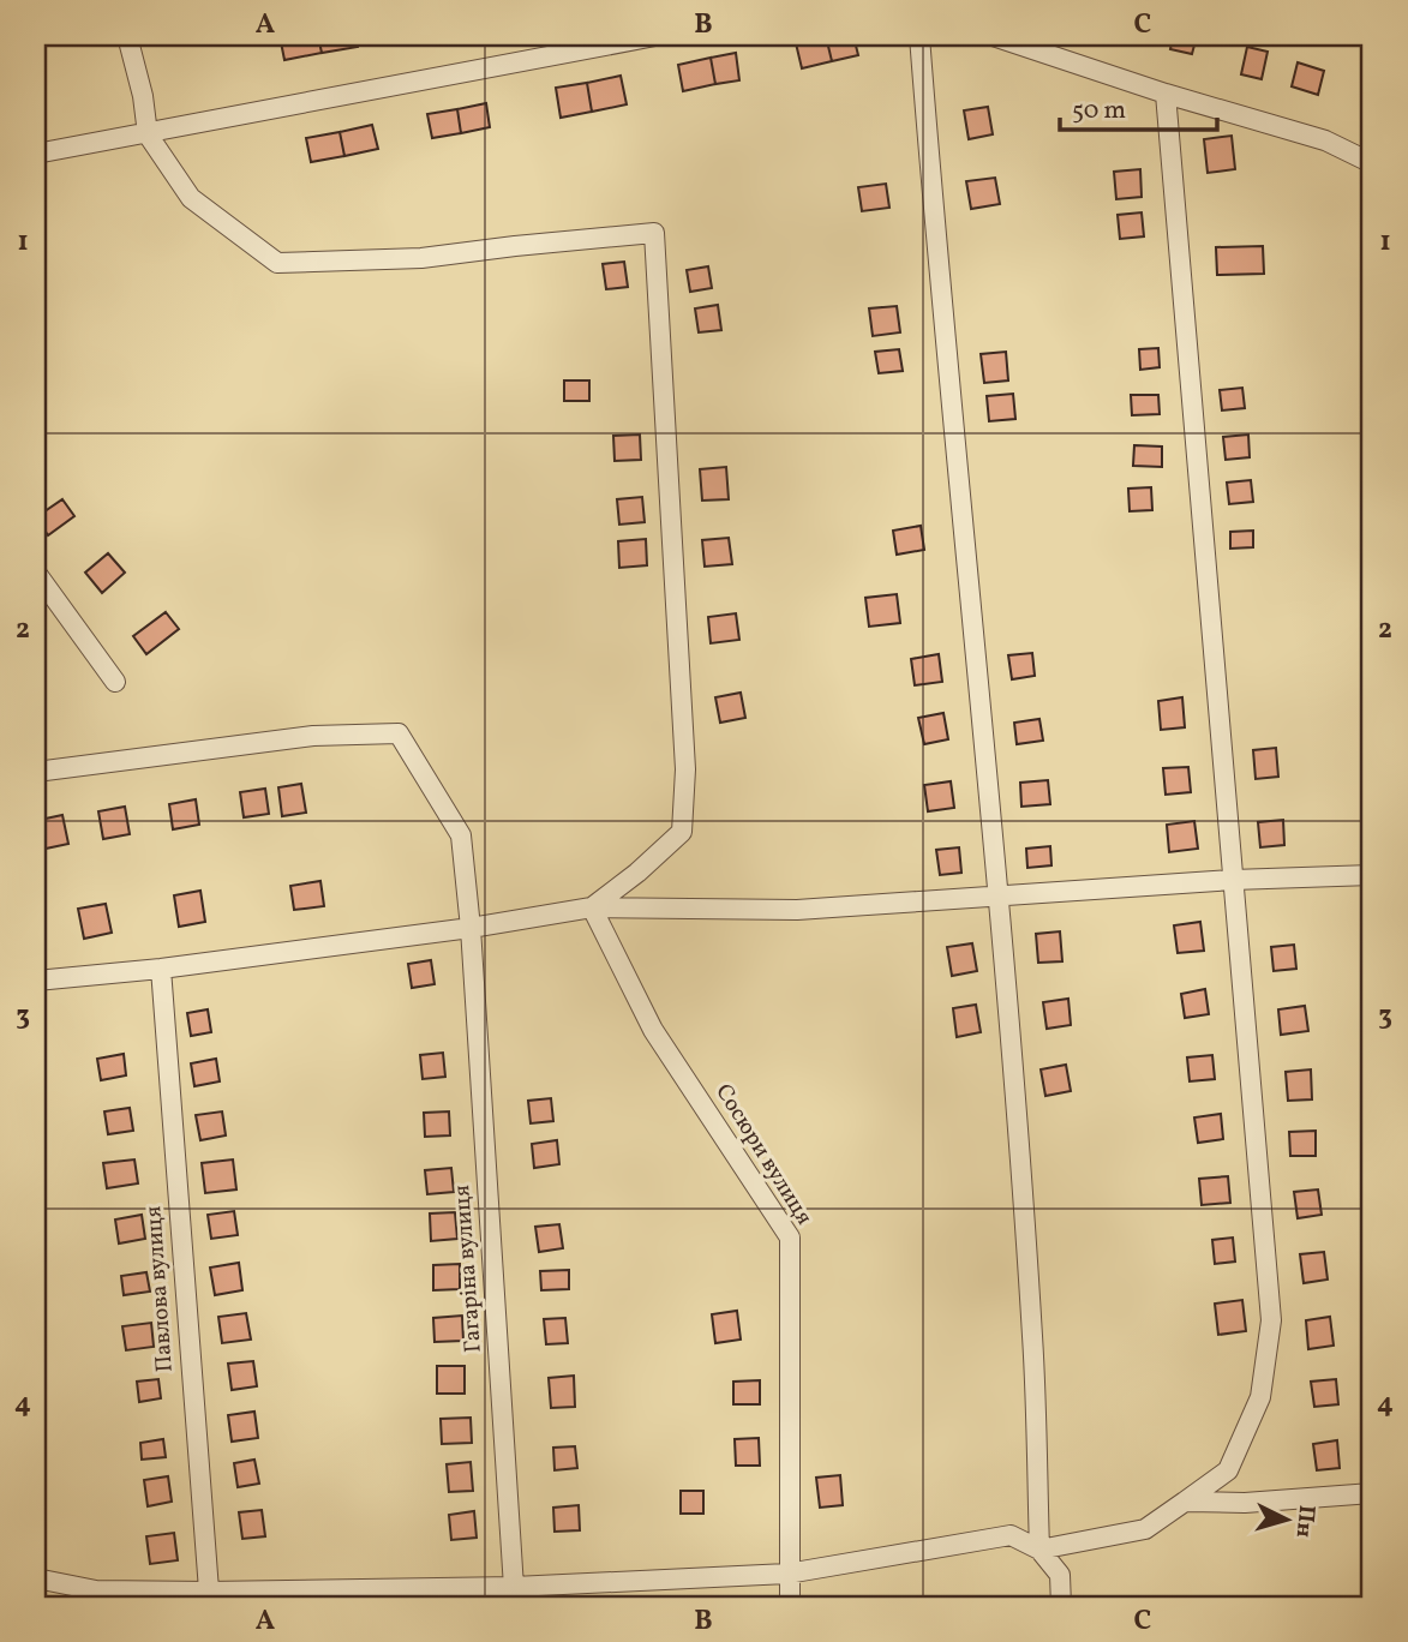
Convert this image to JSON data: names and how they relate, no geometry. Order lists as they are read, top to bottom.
{
  "streets": {
    "street": ["Сосюри вулиця", "Гагаріна вулиця", "Павлова вулиця"]
  },
  "scale_bar": "50 m",
  "north": "right",
  "grid": {
    "columns": ["A", "B", "C"],
    "rows": [
      "1",
      "2",
      "3",
      "4"
    ]
  }
}
